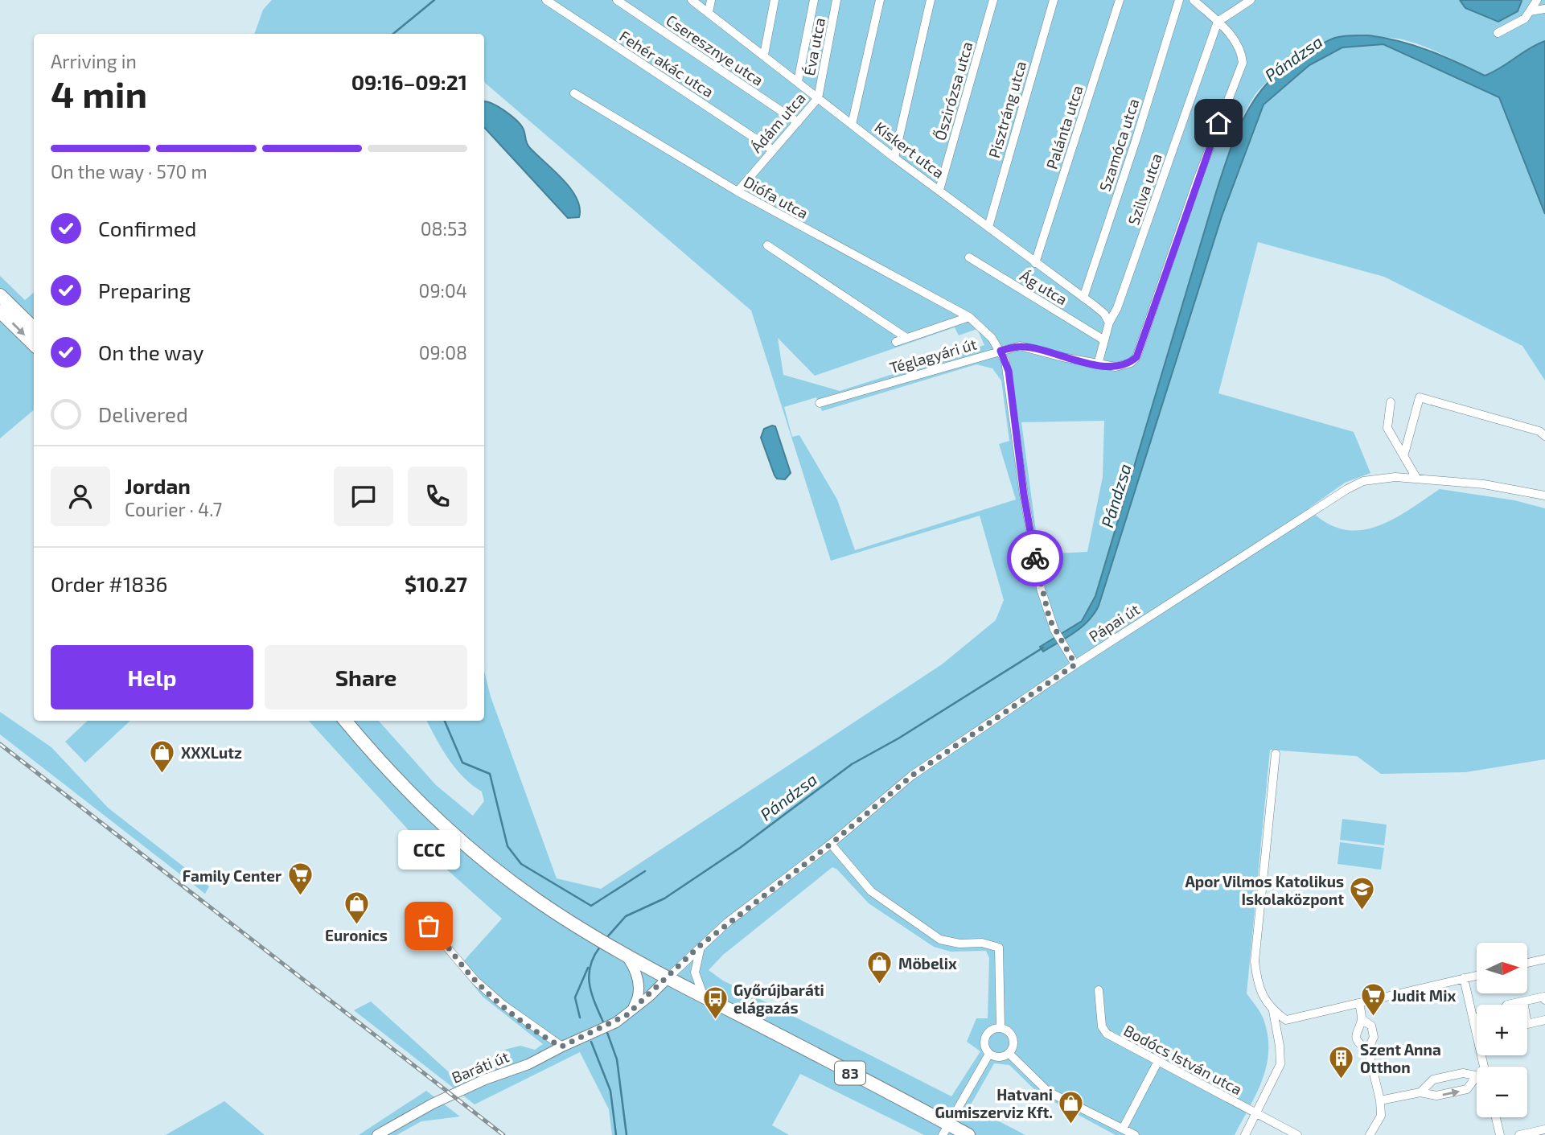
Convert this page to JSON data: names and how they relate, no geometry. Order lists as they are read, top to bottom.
{
  "streets": {
    "main road": ["83"],
    "street": [
      "Éva utca",
      "Cseresznye utca",
      "Fehér akác utca",
      "Őszirózsa utca",
      "Pisztráng utca",
      "Ádám utca",
      "Palánta utca",
      "Szamóca utca",
      "Kiskert utca",
      "Szilva utca",
      "Diófa utca",
      "Ág utca",
      "Téglagyári út",
      "Pápai út",
      "Bodócs István utca",
      "Baráti út"
    ]
  },
  "crossings": [
    ["Éva utca", "Ádám utca"],
    ["Éva utca", "Kiskert utca"],
    ["Cseresznye utca", "Ádám utca"],
    ["Fehér akác utca", "Ádám utca"],
    ["Őszirózsa utca", "Kiskert utca"],
    ["Pisztráng utca", "Kiskert utca"],
    ["Ádám utca", "Kiskert utca"],
    ["Ádám utca", "Diófa utca"],
    ["Palánta utca", "Kiskert utca"],
    ["Szamóca utca", "Kiskert utca"],
    ["Kiskert utca", "Szilva utca"],
    ["Szilva utca", "Ág utca"],
    ["Diófa utca", "Téglagyári út"],
    ["Téglagyári út", "Pápai út"],
    ["Pápai út", "Baráti út"],
    ["Pápai út", "83"],
    ["Baráti út", "83"]
  ],
  "water": ["Pándzsa"],
  "places": {
    "shop": [
      "XXXLutz",
      "Euronics",
      "Möbelix",
      "Hatvani Gumiszerviz Kft."
    ],
    "supermarket": ["Family Center", "Judit Mix"],
    "school or university": ["Apor Vilmos Katolikus Iskolaközpont"],
    "other": ["CCC"],
    "bus stop": ["Győrújbaráti elágazás"],
    "building": ["Szent Anna Otthon"]
  },
  "north": "right",
  "page": {
    "heading": ["4 min", "Arriving in", "09:16–09:21"],
    "panel": [
      "Jordan",
      "Courier · 4.7",
      "Order #1836",
      "$10.27"
    ],
    "bar": "On the way · 570 m",
    "list": [
      ["Confirmed", "08:53"],
      ["Preparing", "09:04"],
      ["On the way", "09:08"],
      "Delivered"
    ],
    "buttons": ["Help", "Share"],
    "bubble": "CCC",
    "map_buttons": ["+", "−"]
  }
}
